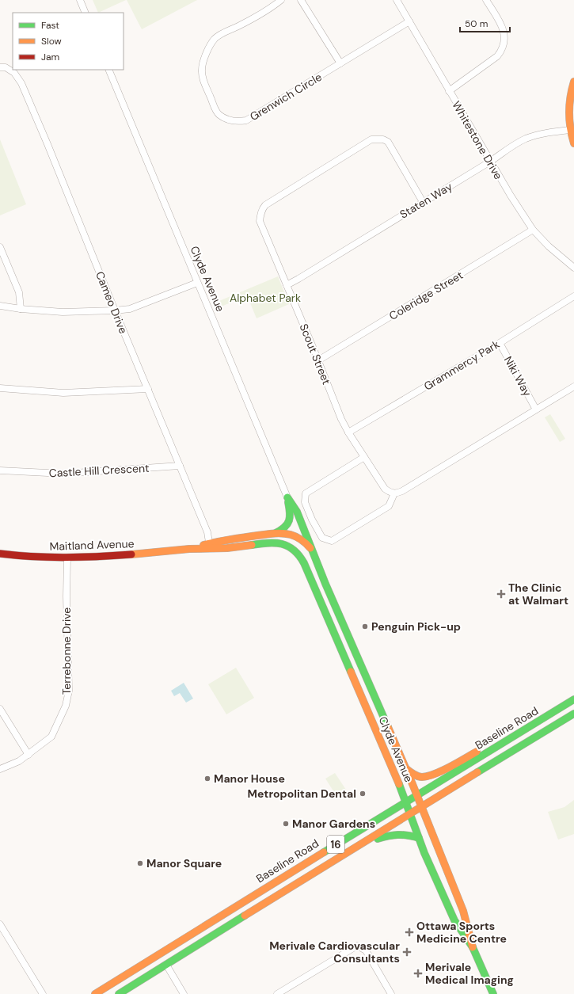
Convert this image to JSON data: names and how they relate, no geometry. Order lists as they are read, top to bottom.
{
  "streets": {
    "main road": [
      "Clyde Avenue",
      "Maitland Avenue",
      "Baseline Road",
      "16"
    ],
    "street": [
      "Grenwich Circle",
      "Whitestone Drive",
      "Staten Way",
      "Coleridge Street",
      "Cameo Drive",
      "Scout Street",
      "Grammercy Park",
      "Niki Way",
      "Castle Hill Crescent",
      "Terrebonne Drive"
    ]
  },
  "crossings": [
    ["Grenwich Circle", "Whitestone Drive"],
    ["Whitestone Drive", "Staten Way"],
    ["Whitestone Drive", "Coleridge Street"],
    ["Staten Way", "Scout Street"],
    ["Clyde Avenue", "Maitland Avenue"],
    ["Clyde Avenue", "Baseline Road"],
    ["Coleridge Street", "Scout Street"],
    ["Cameo Drive", "Castle Hill Crescent"],
    ["Cameo Drive", "Maitland Avenue"],
    ["Scout Street", "Grammercy Park"],
    ["Grammercy Park", "Niki Way"],
    ["Maitland Avenue", "Terrebonne Drive"]
  ],
  "parks": ["Alphabet Park"],
  "places": {
    "health": [
      "The Clinic at Walmart",
      "Ottawa Sports Medicine Centre",
      "Merivale Cardiovascular Consultants",
      "Merivale Medical Imaging"
    ],
    "other": [
      "Penguin Pick-up",
      "Manor House",
      "Metropolitan Dental",
      "Manor Gardens",
      "Manor Square"
    ]
  },
  "legend": ["Fast", "Slow", "Jam"],
  "scale_bar": "50 m"
}
